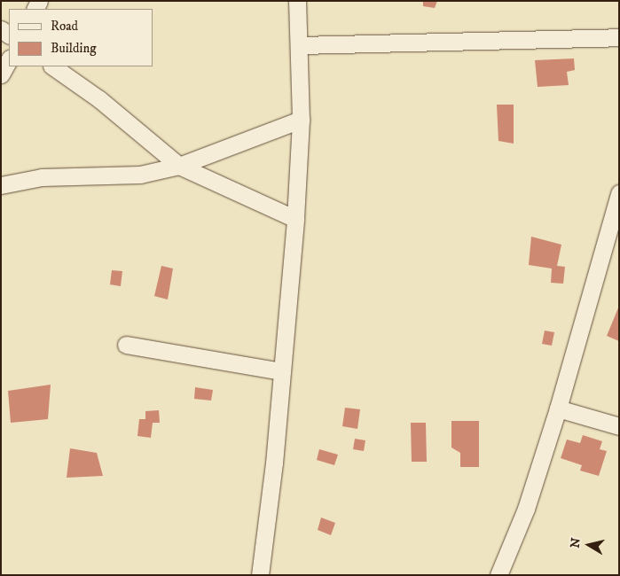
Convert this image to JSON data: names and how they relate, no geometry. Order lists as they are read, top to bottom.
{
  "legend": ["Road", "Building"],
  "north": "left"
}
